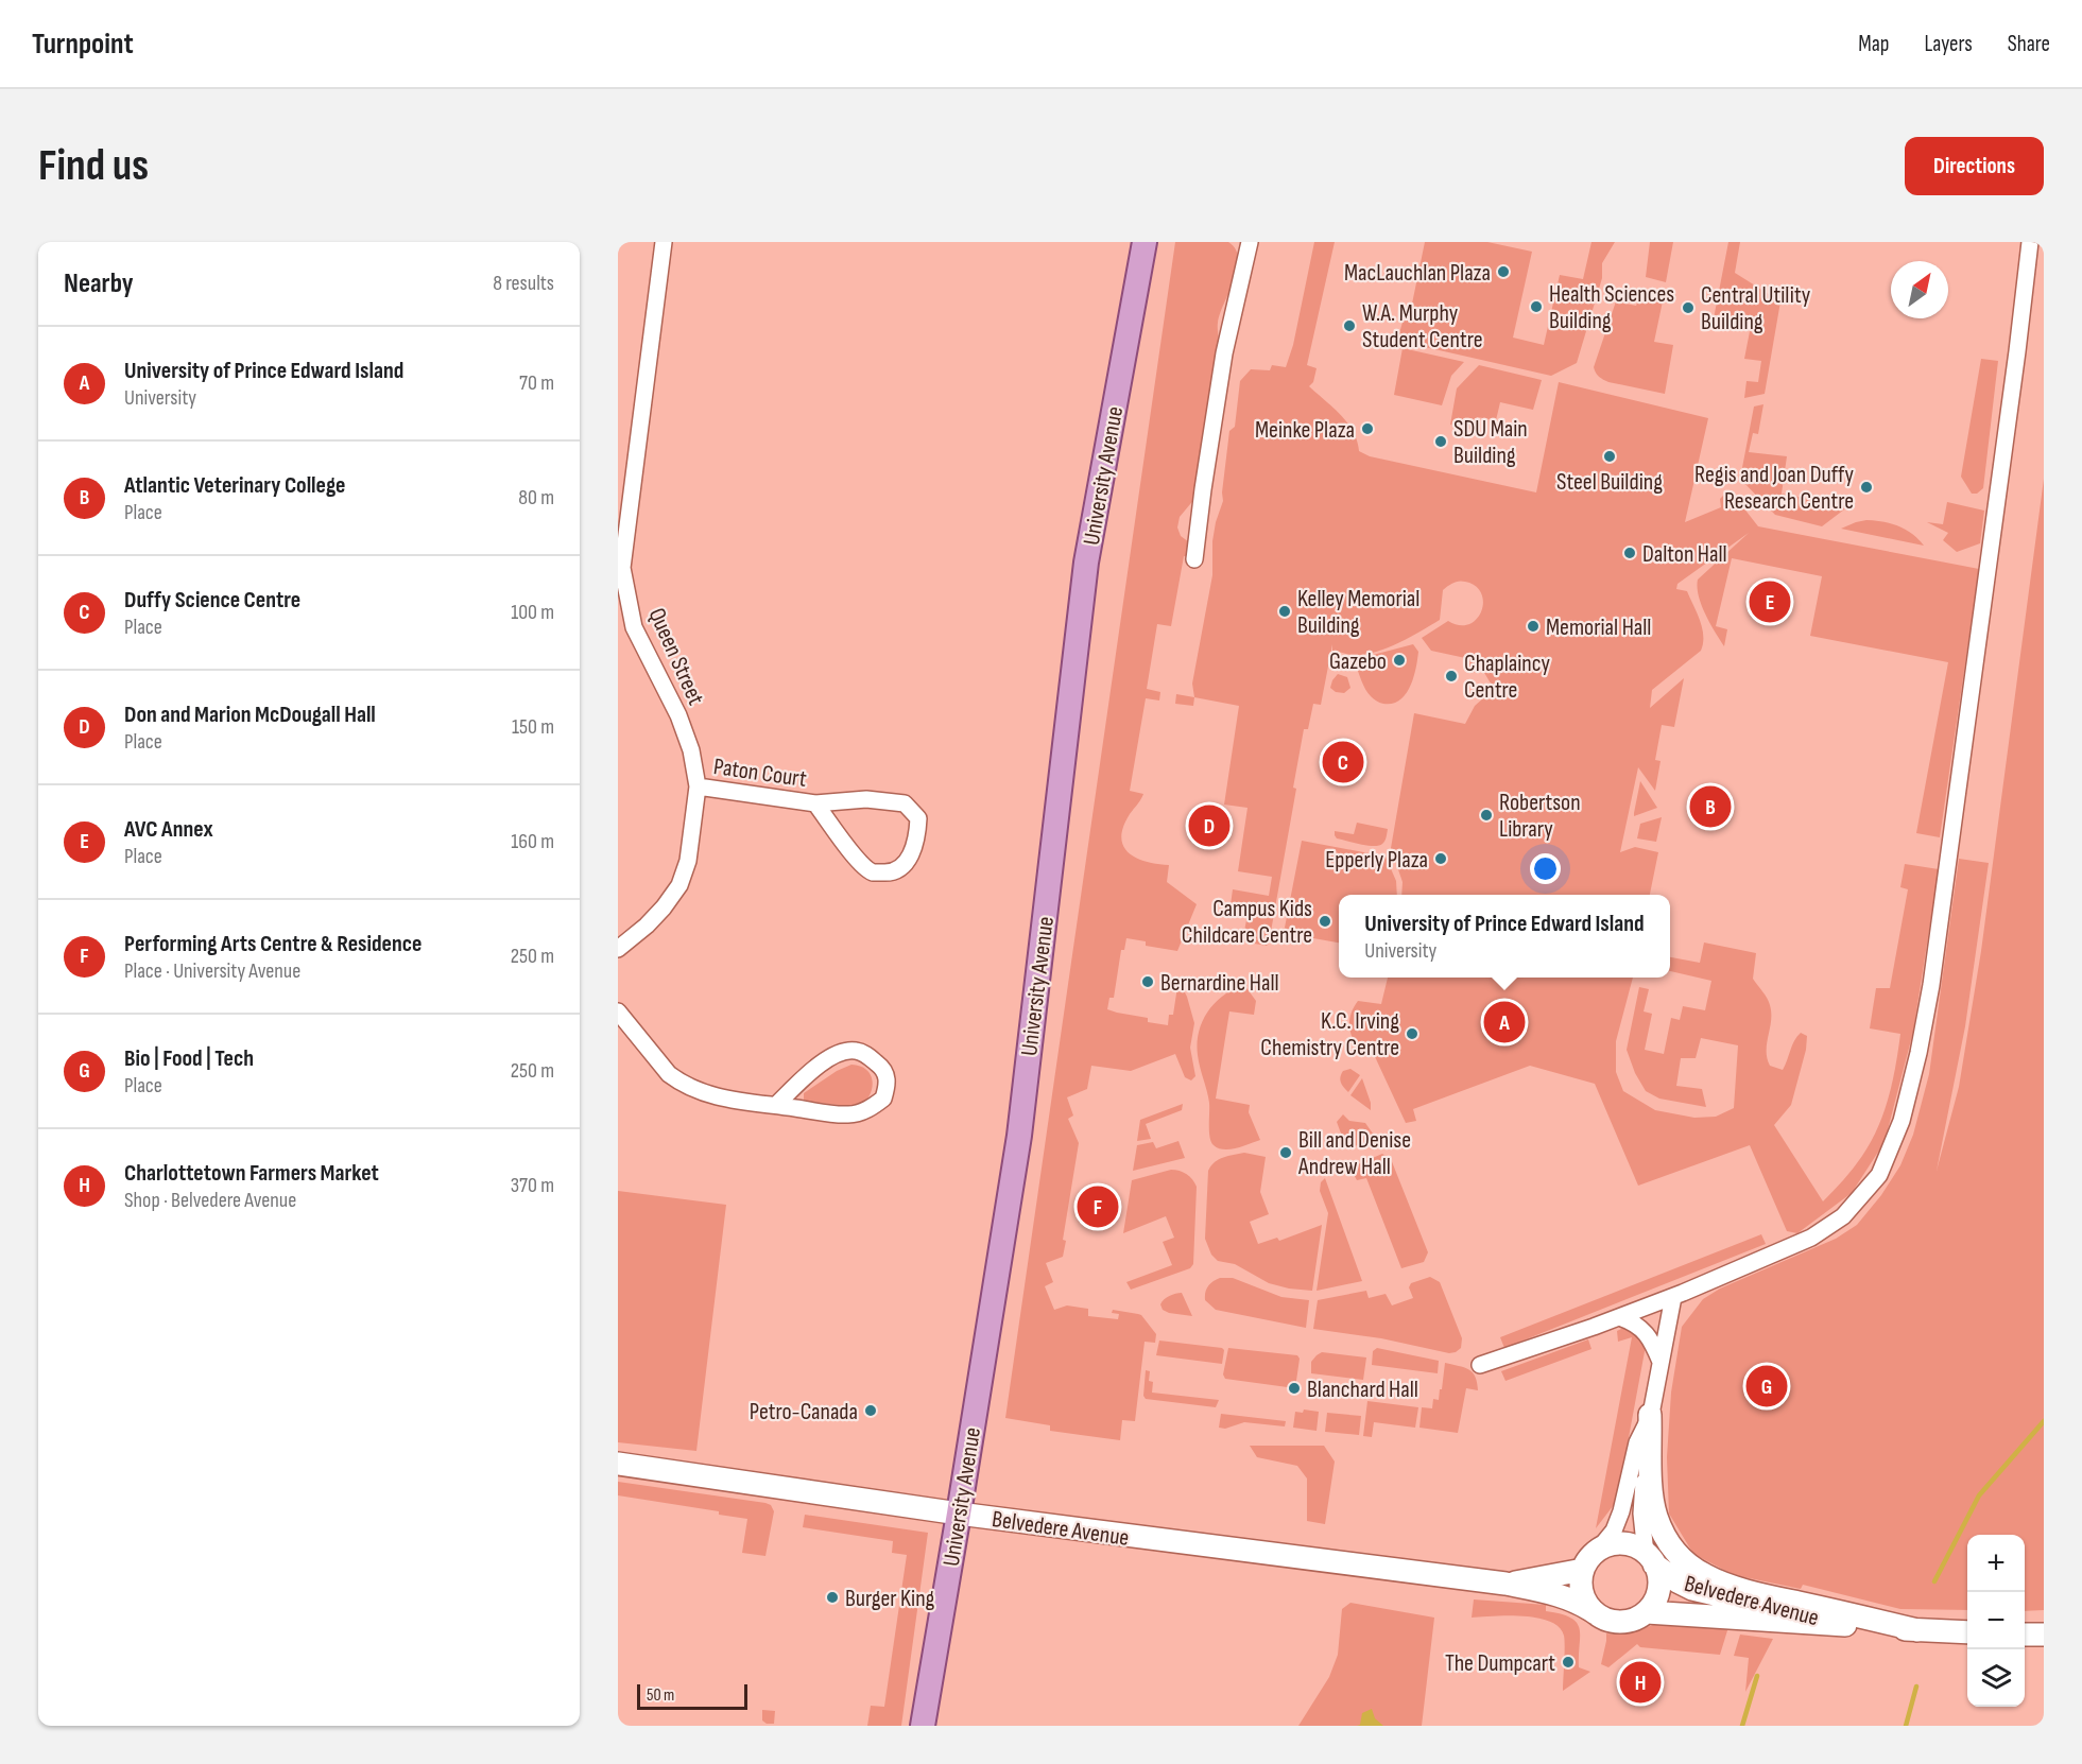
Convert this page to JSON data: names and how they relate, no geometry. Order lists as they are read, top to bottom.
{
  "streets": {
    "main road": ["University Avenue", "Belvedere Avenue"],
    "street": ["Queen Street", "Paton Court"]
  },
  "crossings": [
    ["University Avenue", "Belvedere Avenue"],
    ["Queen Street", "Paton Court"]
  ],
  "places": [
    "MacLauchlan Plaza",
    "Health Sciences Building",
    "Central Utility Building",
    "W.A. Murphy Student Centre",
    "Meinke Plaza",
    "SDU Main Building",
    "Steel Building",
    "Regis and Joan Duffy Research Centre",
    "Dalton Hall",
    "Kelley Memorial Building",
    "Memorial Hall",
    "Gazebo",
    "Chaplaincy Centre",
    "Robertson Library",
    "Epperly Plaza",
    "Campus Kids Childcare Centre",
    "Bernardine Hall",
    "K.C. Irving Chemistry Centre",
    "Bill and Denise Andrew Hall",
    "Blanchard Hall",
    "Petro-Canada",
    "Burger King",
    "The Dumpcart"
  ],
  "scale_bar": "50 m",
  "north": "top right",
  "page": {
    "header": "Turnpoint",
    "nav": ["Map", "Layers", "Share"],
    "buttons": "Directions",
    "title": "Find us",
    "heading": ["Nearby", "8 results"],
    "list": [
      {
        "mark": "A",
        "name": "University of Prince Edward Island",
        "note": "University",
        "value": "70 m"
      },
      {
        "mark": "B",
        "name": "Atlantic Veterinary College",
        "note": "Place",
        "value": "80 m"
      },
      {
        "mark": "C",
        "name": "Duffy Science Centre",
        "note": "Place",
        "value": "100 m"
      },
      {
        "mark": "D",
        "name": "Don and Marion McDougall Hall",
        "note": "Place",
        "value": "150 m"
      },
      {
        "mark": "E",
        "name": "AVC Annex",
        "note": "Place",
        "value": "160 m"
      },
      {
        "mark": "F",
        "name": "Performing Arts Centre & Residence",
        "note": "Place · University Avenue",
        "value": "250 m"
      },
      {
        "mark": "G",
        "name": "Bio | Food | Tech",
        "note": "Place",
        "value": "250 m"
      },
      {
        "mark": "H",
        "name": "Charlottetown Farmers Market",
        "note": "Shop · Belvedere Avenue",
        "value": "370 m"
      }
    ],
    "pins": [
      "E",
      "C",
      "B",
      "D",
      "A",
      "F",
      "G",
      "H"
    ],
    "popup": ["University of Prince Edward Island", "University"],
    "map_buttons": ["+", "−"],
    "scale": "50 m"
  }
}
